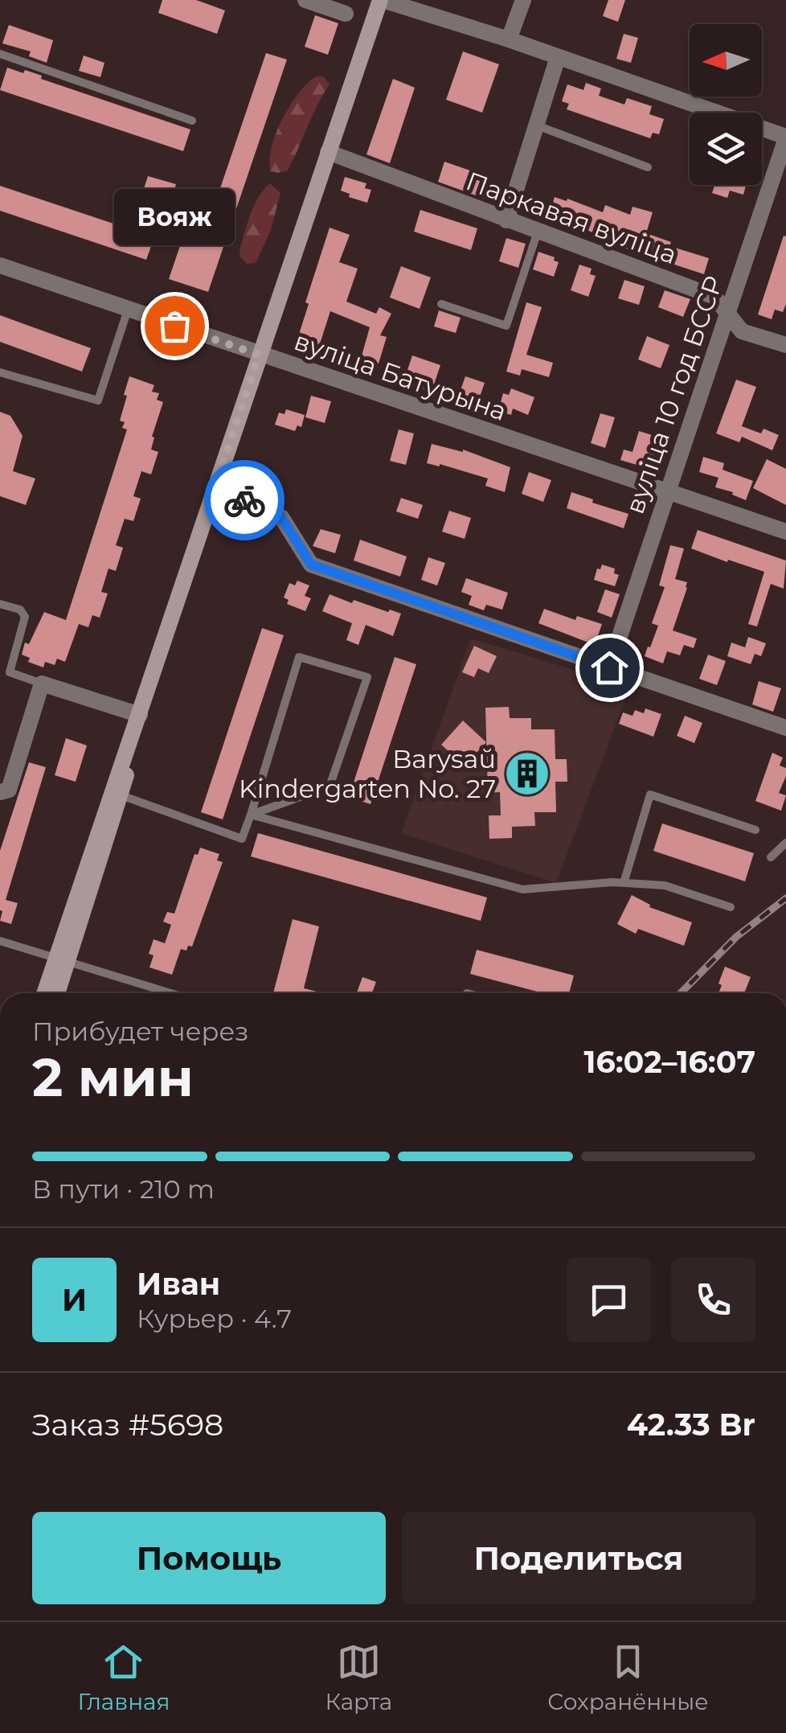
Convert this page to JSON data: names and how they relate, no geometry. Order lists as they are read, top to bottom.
{
  "streets": {
    "street": ["Паркавая вуліца", "вуліца Батурына", "вуліца 10 год БССР"]
  },
  "crossings": [
    ["Паркавая вуліца", "вуліца 10 год БССР"],
    ["вуліца Батурына", "вуліца 10 год БССР"]
  ],
  "places": {
    "other": ["Вояж"],
    "building": ["Barysaŭ Kindergarten No. 27"]
  },
  "north": "left",
  "page": {
    "bubble": "Вояж",
    "heading": ["2 мин", "Прибудет через", "16:02–16:07"],
    "panel": [
      "Иван",
      "Курьер · 4.7",
      "Заказ #5698",
      "42.33 Br"
    ],
    "bar": "В пути · 210 m",
    "round": "И",
    "buttons": ["Помощь", "Поделиться"],
    "tabs": ["Главная", "Карта", "Сохранённые"]
  }
}
